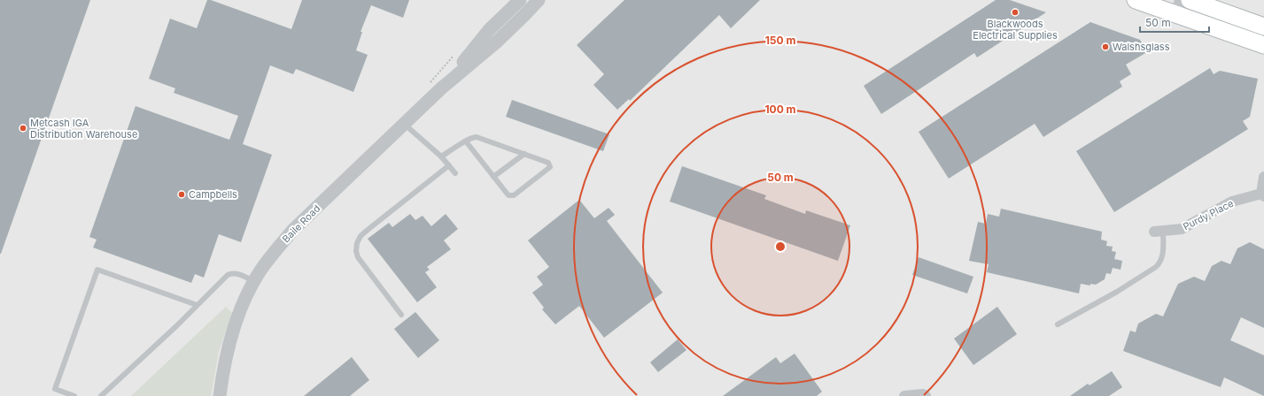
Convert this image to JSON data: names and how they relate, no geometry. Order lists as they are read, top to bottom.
{
  "streets": {
    "street": ["Purdy Place", "Baile Road"]
  },
  "places": [
    "Blackwoods Electrical Supplies",
    "Walshsglass",
    "Metcash IGA Distribution Warehouse",
    "Campbells"
  ],
  "scale_bar": "50 m",
  "rings": ["150 m", "100 m", "50 m"]
}
